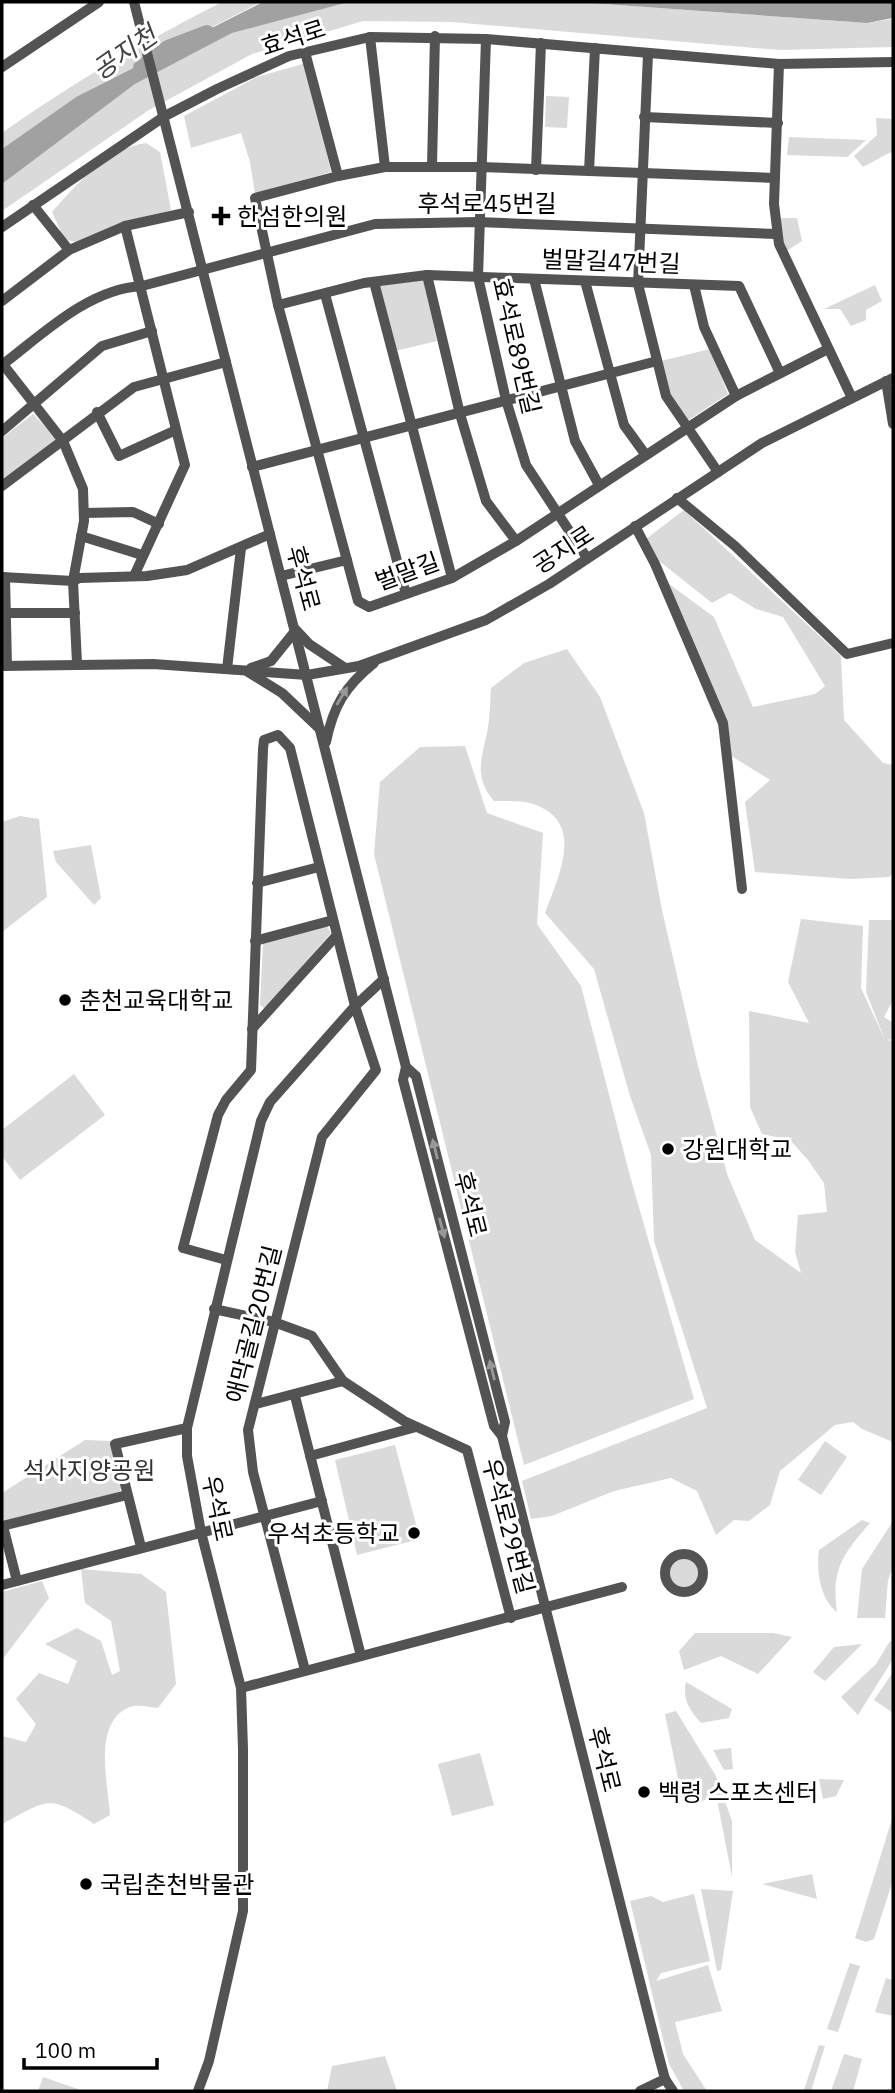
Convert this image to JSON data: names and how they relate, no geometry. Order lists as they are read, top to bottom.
{
  "streets": {
    "street": [
      "효석로",
      "후석로45번길",
      "벌말길47번길",
      "효석로89번길",
      "공지로",
      "벌말길",
      "후석로",
      "애막골길20번길",
      "우석로",
      "우석로29번길"
    ]
  },
  "crossings": [
    ["효석로", "효석로89번길"],
    ["효석로", "후석로"],
    ["후석로45번길", "효석로89번길"],
    ["후석로45번길", "벌말길"],
    ["후석로45번길", "후석로"],
    ["벌말길47번길", "효석로89번길"],
    ["벌말길47번길", "벌말길"],
    ["효석로89번길", "공지로"],
    ["효석로89번길", "벌말길"],
    ["공지로", "후석로"],
    ["후석로", "우석로"],
    ["애막골길20번길", "우석로"],
    ["애막골길20번길", "우석로29번길"],
    ["우석로", "우석로29번길"]
  ],
  "water": ["공지천"],
  "parks": ["석사지양공원"],
  "places": {
    "health": ["한섬한의원"],
    "other": [
      "춘천교육대학교",
      "강원대학교",
      "우석초등학교",
      "백령 스포츠센터",
      "국립춘천박물관"
    ]
  },
  "scale_bar": "100 m"
}
